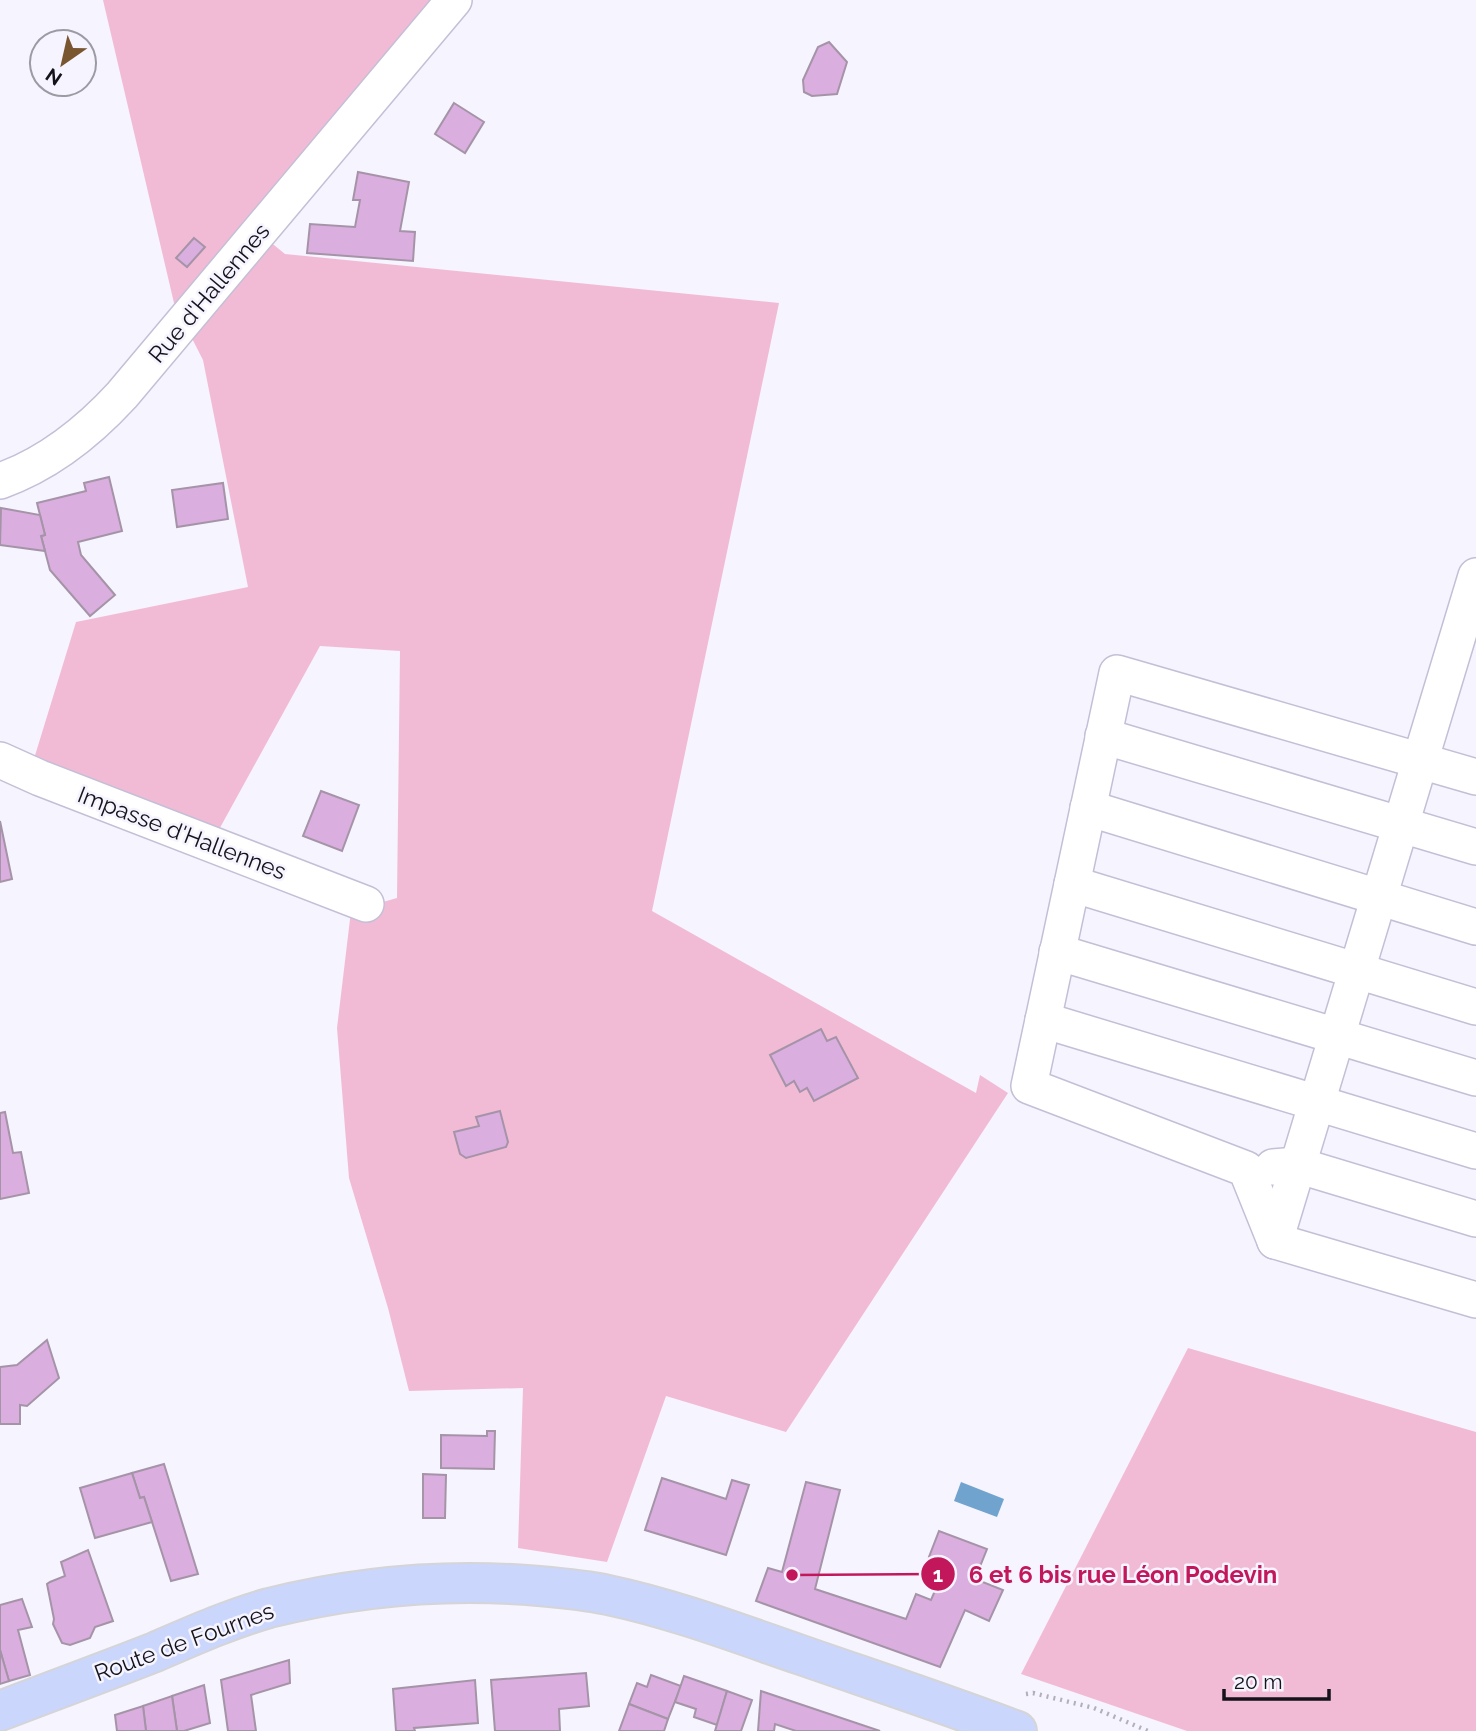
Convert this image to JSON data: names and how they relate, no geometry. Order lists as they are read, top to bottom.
{
  "streets": {
    "main road": ["Route de Fournes"],
    "street": ["Rue d'Hallennes", "Impasse d'Hallennes"]
  },
  "places": ["6 et 6 bis rue Léon Podevin"],
  "scale_bar": "20 m",
  "north": "bottom left"
}
